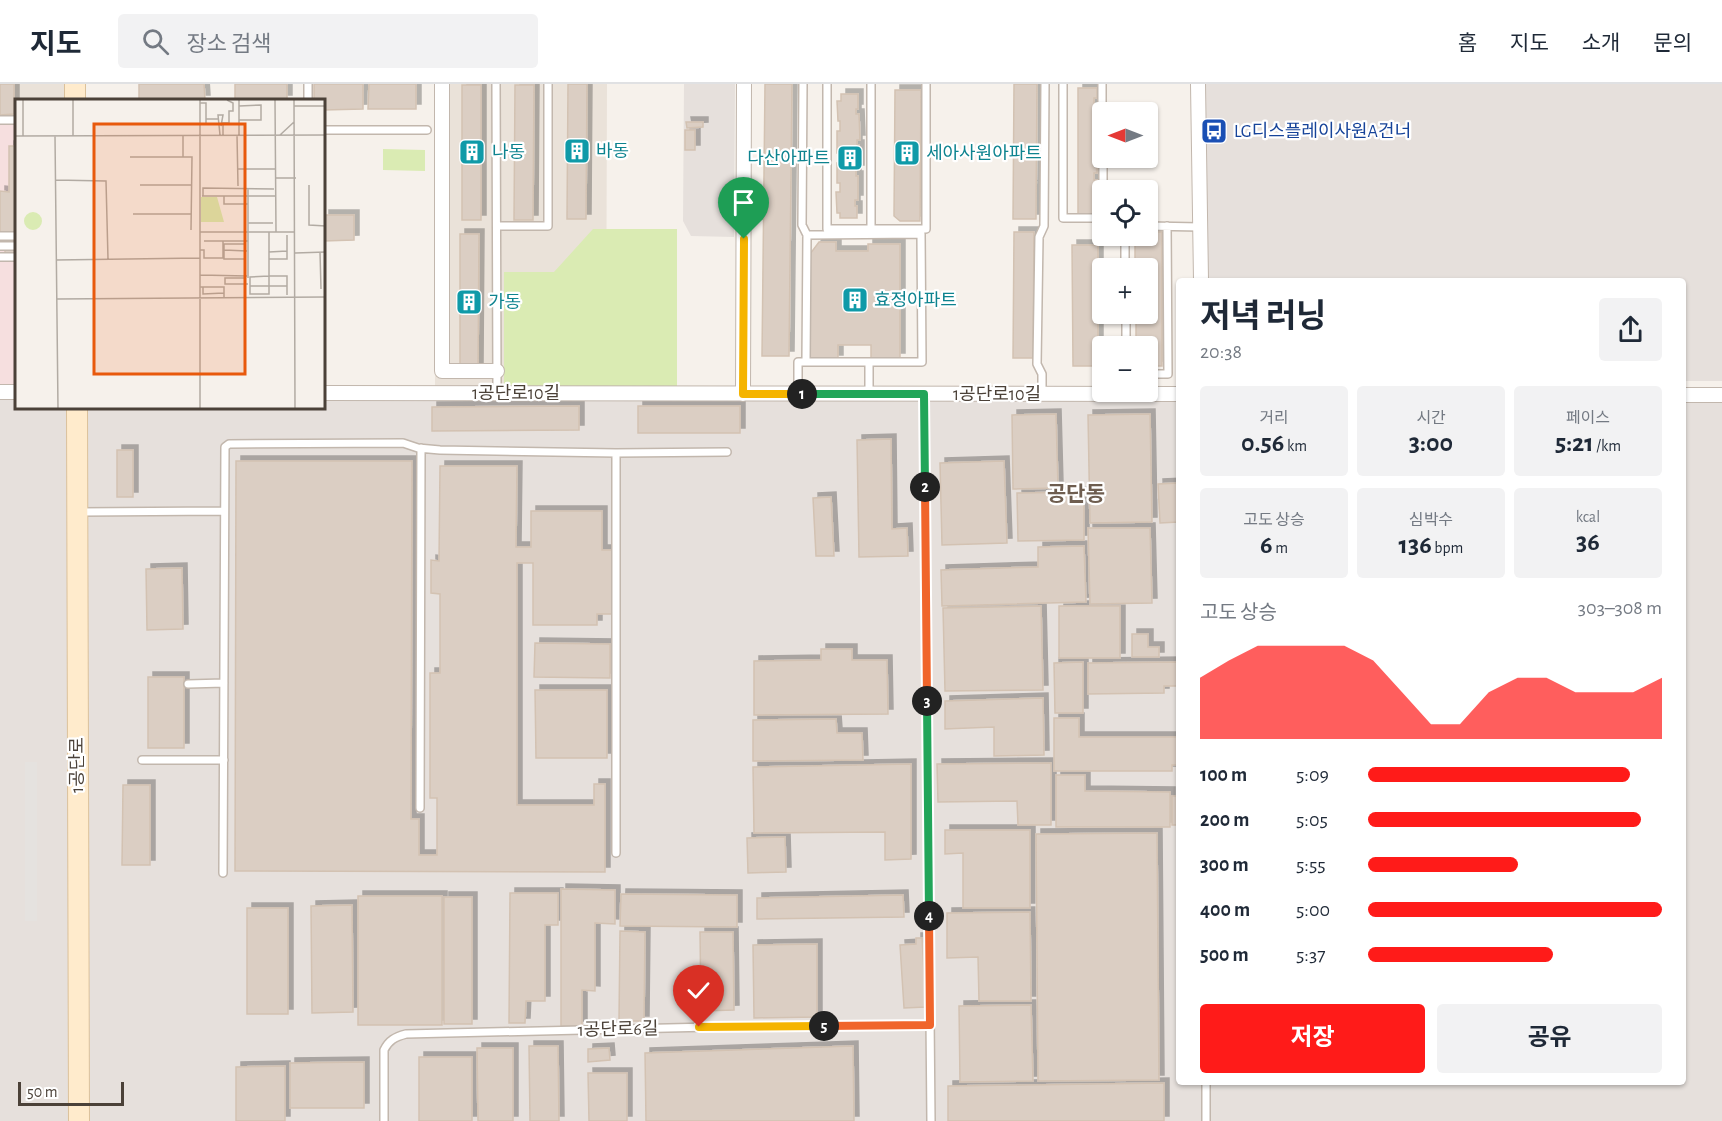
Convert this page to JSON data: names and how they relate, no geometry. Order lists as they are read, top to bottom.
{
  "streets": {
    "street": ["1공단로10길", "1공단로"],
    "lane": ["1공단로6길"]
  },
  "districts": ["공단동"],
  "places": {
    "bus stop": ["LG디스플레이사원A건너"],
    "building": [
      "바동",
      "나동",
      "세아사원아파트",
      "다산아파트",
      "효정아파트",
      "가동"
    ]
  },
  "scale_bar": "50 m",
  "north": "left",
  "page": {
    "header": "지도",
    "search": "장소 검색",
    "nav": [
      "홈",
      "지도",
      "소개",
      "문의"
    ],
    "map_buttons": ["+", "−"],
    "heading": ["저녁 러닝", "20:38"],
    "pins": [
      "1",
      "2",
      "3",
      "4",
      "5"
    ],
    "stats": [
      ["거리", "0.56 km"],
      ["시간", "3:00"],
      ["페이스", "5:21 /km"],
      ["고도 상승", "6 m"],
      ["심박수", "136 bpm"],
      ["kcal", "36"]
    ],
    "chart": ["고도 상승", "303–308 m"],
    "list": [
      {
        "name": "100 m",
        "note": "5:09"
      },
      {
        "name": "200 m",
        "note": "5:05"
      },
      {
        "name": "300 m",
        "note": "5:55"
      },
      {
        "name": "400 m",
        "note": "5:00"
      },
      {
        "name": "500 m",
        "note": "5:37"
      }
    ],
    "buttons": ["저장", "공유"],
    "scale": "50 m"
  }
}
